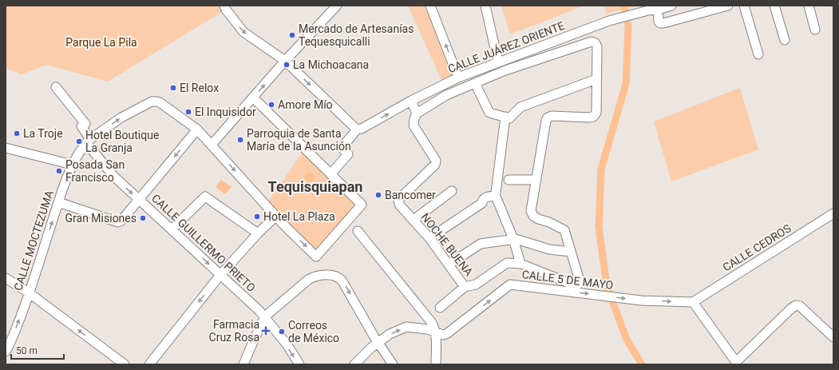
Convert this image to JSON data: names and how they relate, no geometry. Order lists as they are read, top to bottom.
{
  "streets": {
    "street": [
      "CALLE JUÁREZ ORIENTE",
      "CALLE MOCTEZUMA",
      "CALLE GUILLERMO PRIETO",
      "NOCHE BUENA",
      "CALLE CEDROS",
      "CALLE 5 DE MAYO"
    ]
  },
  "crossings": [
    ["CALLE JUÁREZ ORIENTE", "NOCHE BUENA"],
    ["CALLE MOCTEZUMA", "CALLE GUILLERMO PRIETO"],
    ["CALLE CEDROS", "CALLE 5 DE MAYO"]
  ],
  "one_way": ["CALLE MOCTEZUMA", "CALLE GUILLERMO PRIETO"],
  "districts": ["Tequisquiapan"],
  "parks": ["Parque La Pila"],
  "places": {
    "other": [
      "Mercado de Artesanías Tequesquicalli",
      "La Michoacana",
      "El Relox",
      "Amore Mío",
      "El Inquisidor",
      "La Troje",
      "Parroquia de Santa María de la Asunción",
      "Hotel Boutique La Granja",
      "Posada San Francisco",
      "Bancomer",
      "Hotel La Plaza",
      "Gran Misiones",
      "Correos de México"
    ],
    "health": ["Farmacia Cruz Rosa"]
  },
  "scale_bar": "50 m"
}
